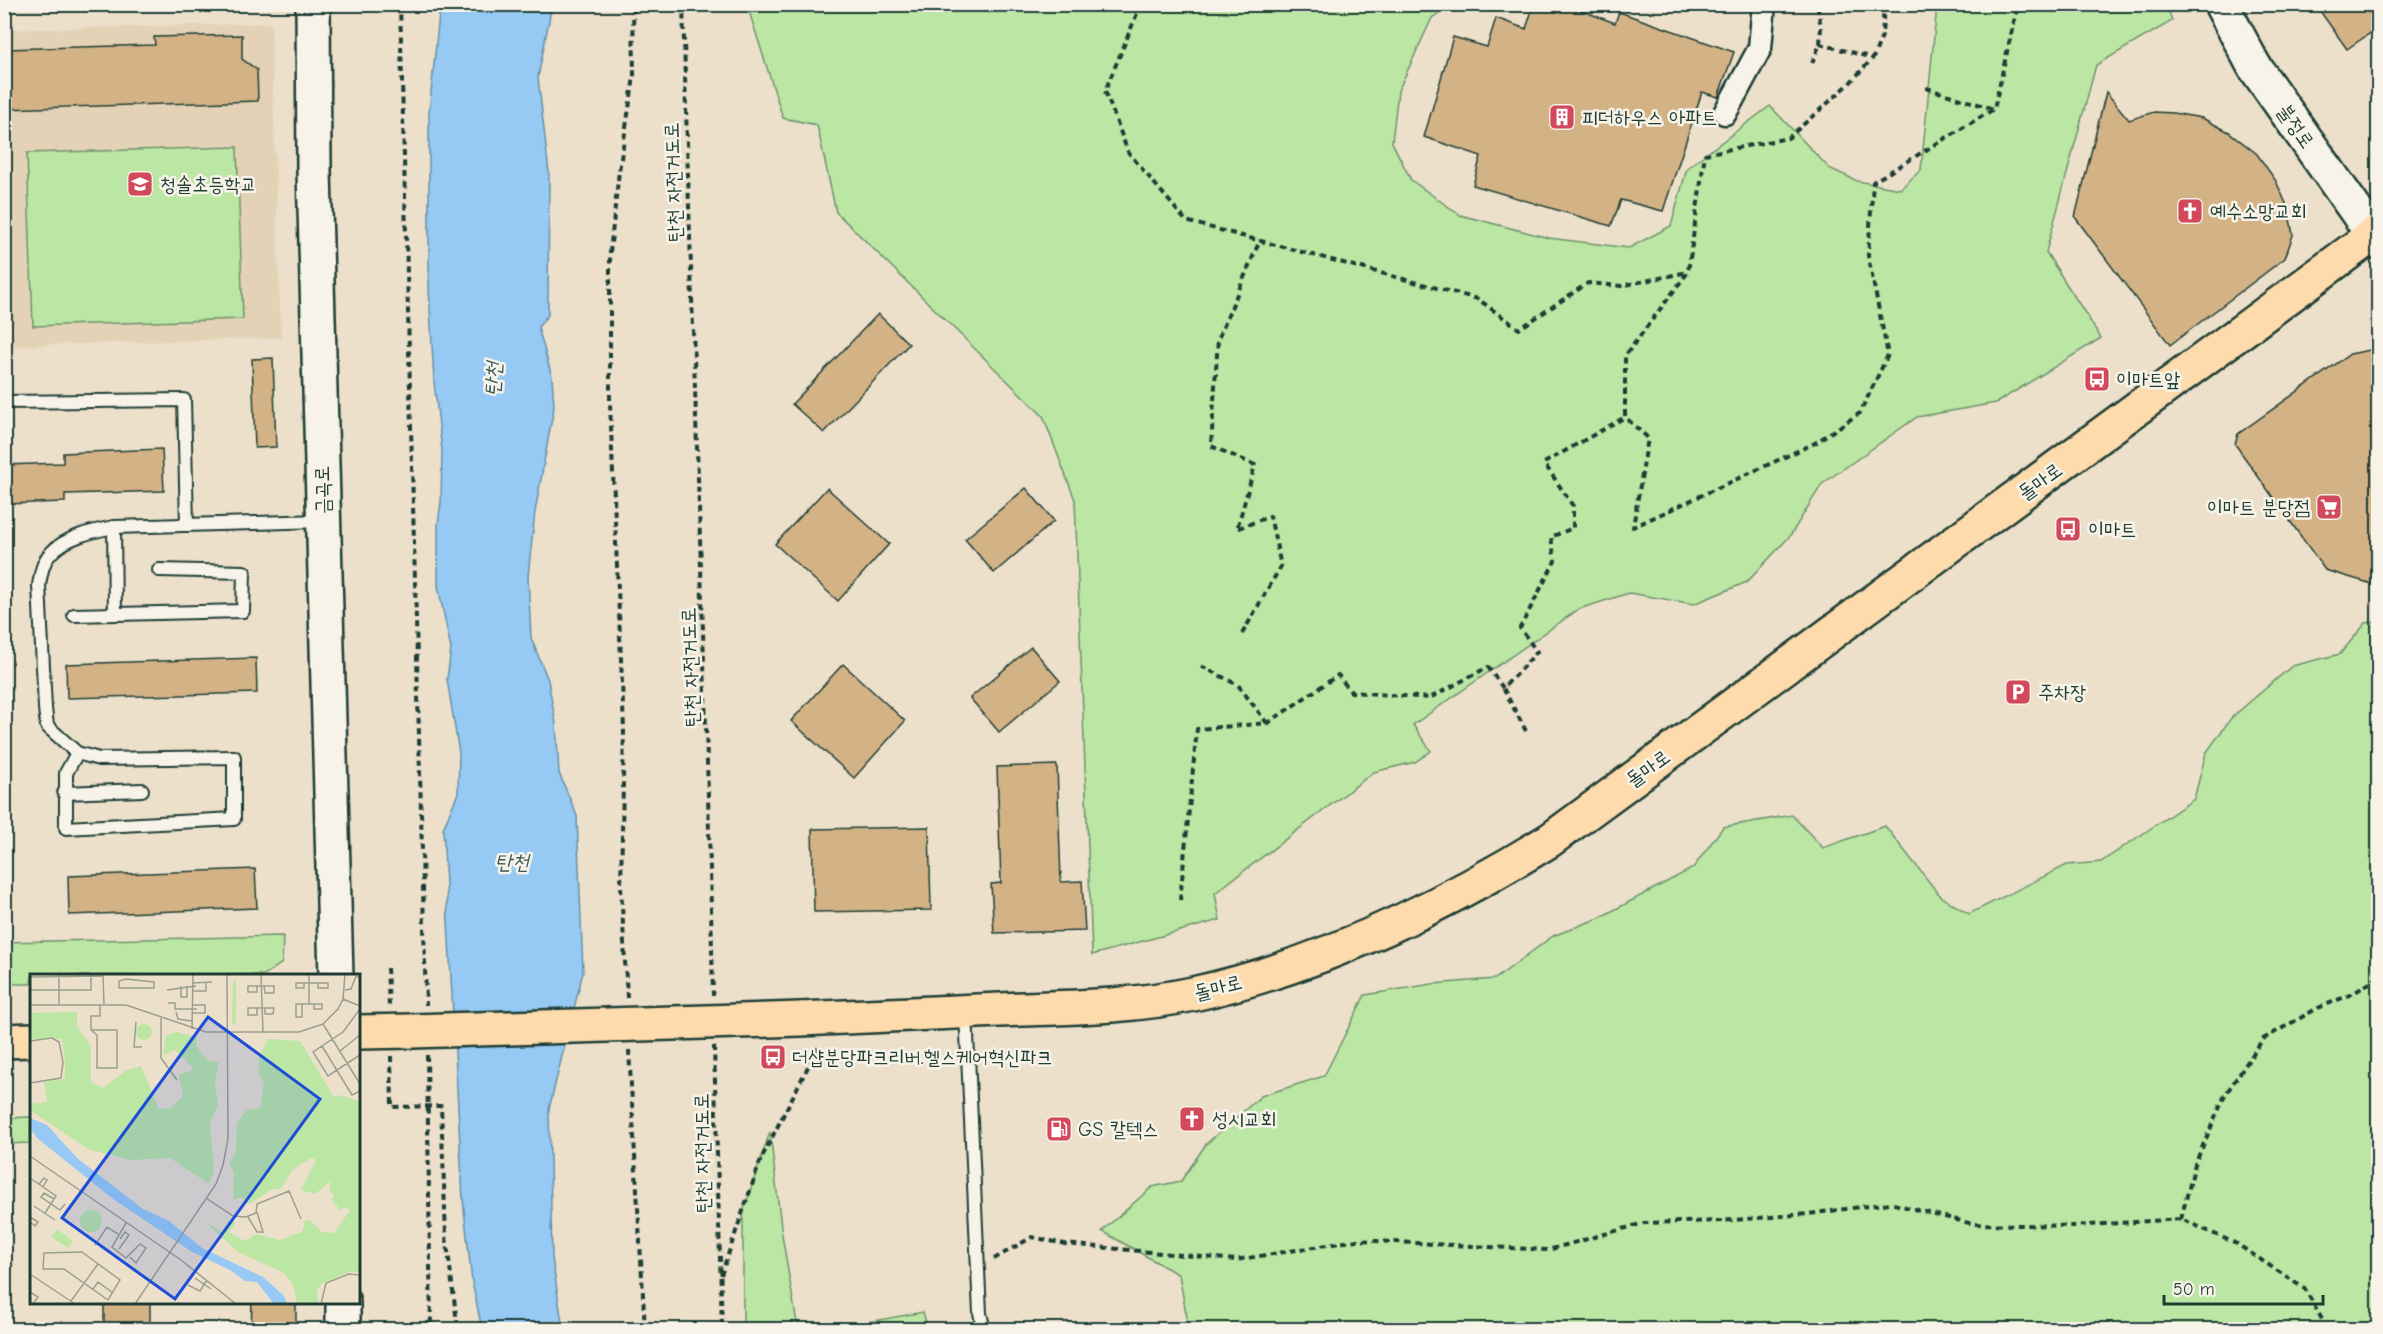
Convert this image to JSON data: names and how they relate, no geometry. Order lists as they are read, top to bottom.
{
  "streets": {
    "main road": ["불정로", "돌마로", "금곡로"],
    "path": ["탄천 자전거도로"]
  },
  "crossings": [
    ["불정로", "돌마로"]
  ],
  "water": ["탄천"],
  "places": {
    "building": ["피더하우스 아파트"],
    "school or university": ["청솔초등학교"],
    "church": ["예수소망교회", "성시교회"],
    "bus stop": ["이마트앞", "이마트", "더샵분당파크리버.헬스케어혁신파크"],
    "supermarket": ["이마트 분당점"],
    "parking": ["주차장"],
    "fuel station": ["GS 칼텍스"]
  },
  "scale_bar": "50 m"
}
